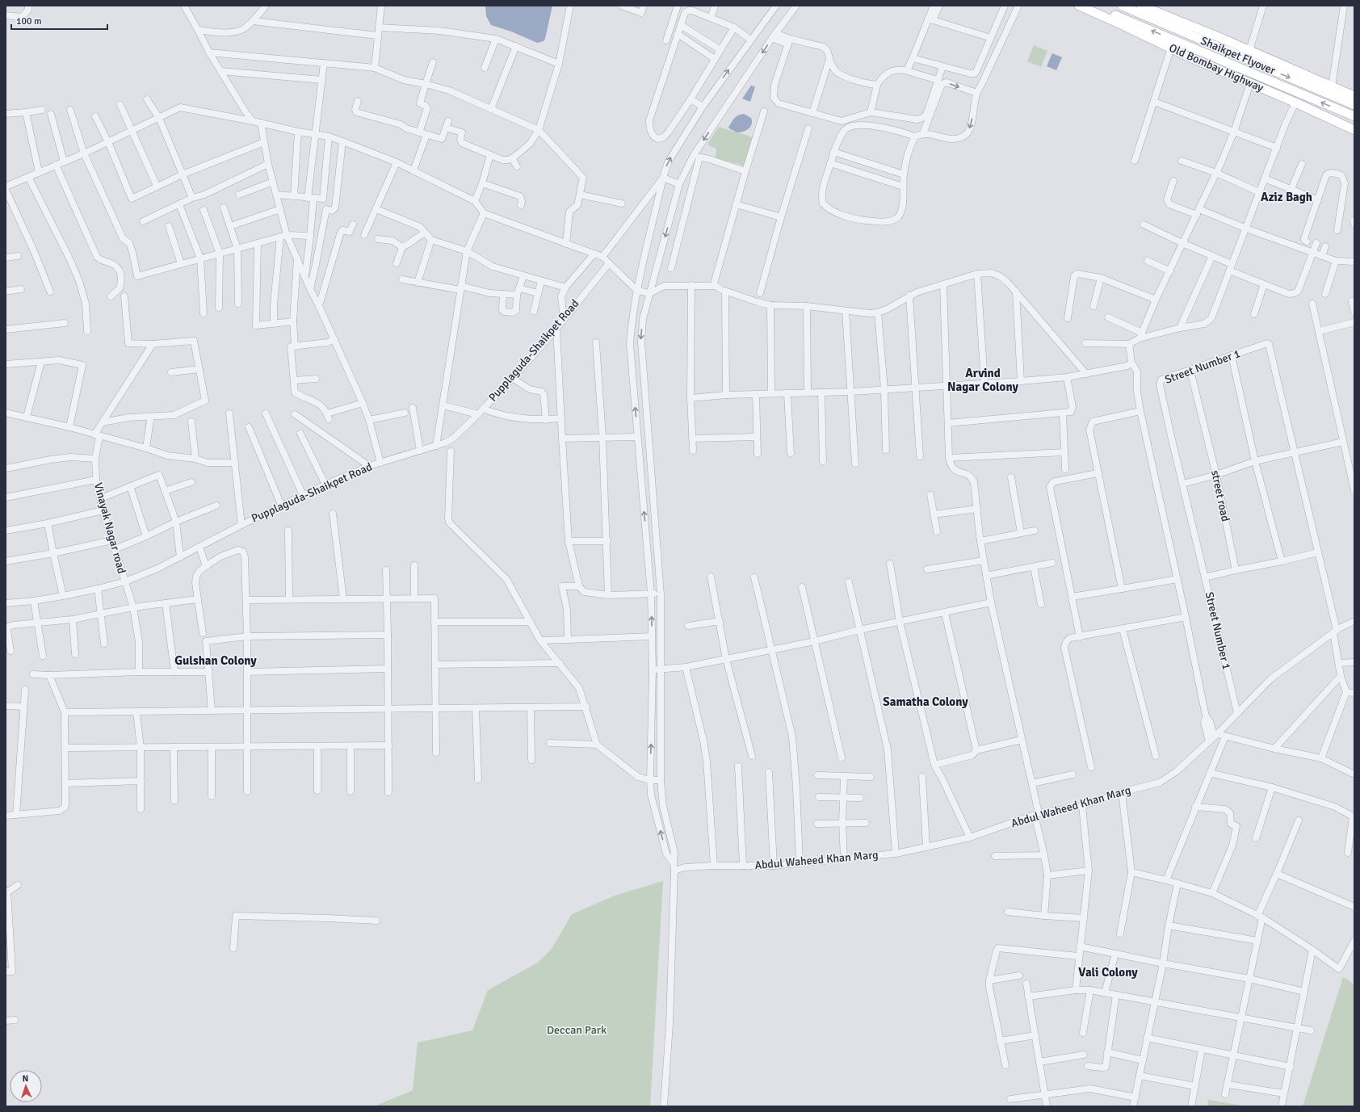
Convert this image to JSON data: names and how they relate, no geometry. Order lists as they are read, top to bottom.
{
  "streets": {
    "main road": ["Shaikpet Flyover", "Old Bombay Highway"],
    "street": [
      "Pupplaguda-Shaikpet Road",
      "Street Number 1",
      "street road",
      "Vinayak Nagar road",
      "Abdul Waheed Khan Marg"
    ]
  },
  "crossings": [
    ["Pupplaguda-Shaikpet Road", "Vinayak Nagar road"],
    ["Street Number 1", "street road"],
    ["Street Number 1", "Abdul Waheed Khan Marg"]
  ],
  "districts": [
    "Aziz Bagh",
    "Arvind Nagar Colony",
    "Gulshan Colony",
    "Samatha Colony",
    "Vali Colony"
  ],
  "parks": ["Deccan Park"],
  "scale_bar": "100 m",
  "north": "top"
}
